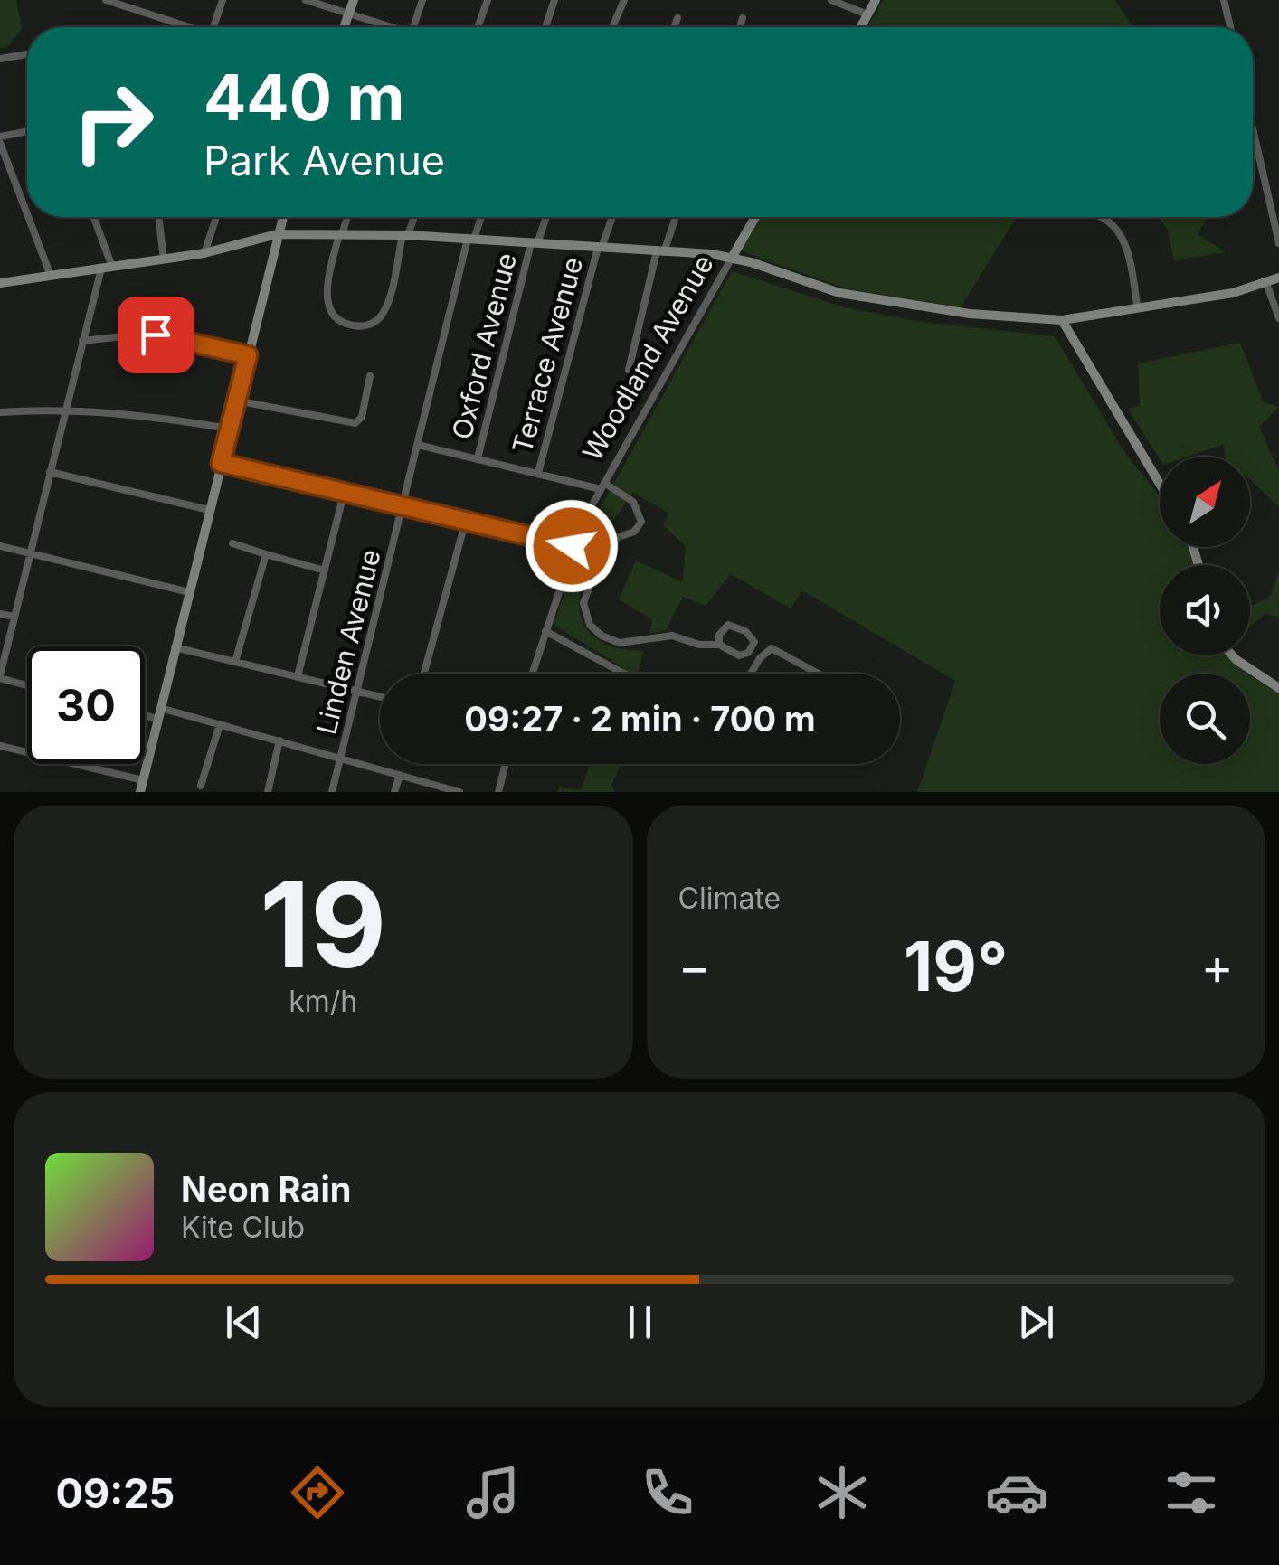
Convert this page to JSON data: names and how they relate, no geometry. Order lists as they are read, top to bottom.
{
  "streets": {
    "main road": ["Woodland Avenue"],
    "street": ["Oxford Avenue", "Terrace Avenue", "Linden Avenue"]
  },
  "north": "top right",
  "page": {
    "turn": ["440 m", "Park Avenue"],
    "limit": "30",
    "trip": "09:27 · 2 min · 700 m",
    "tile": [
      ["19", "km/h"],
      "Climate"
    ],
    "heat": ["−", "19°", "+"],
    "song": ["Neon Rain", "Kite Club"],
    "tabs": "09:25"
  }
}
